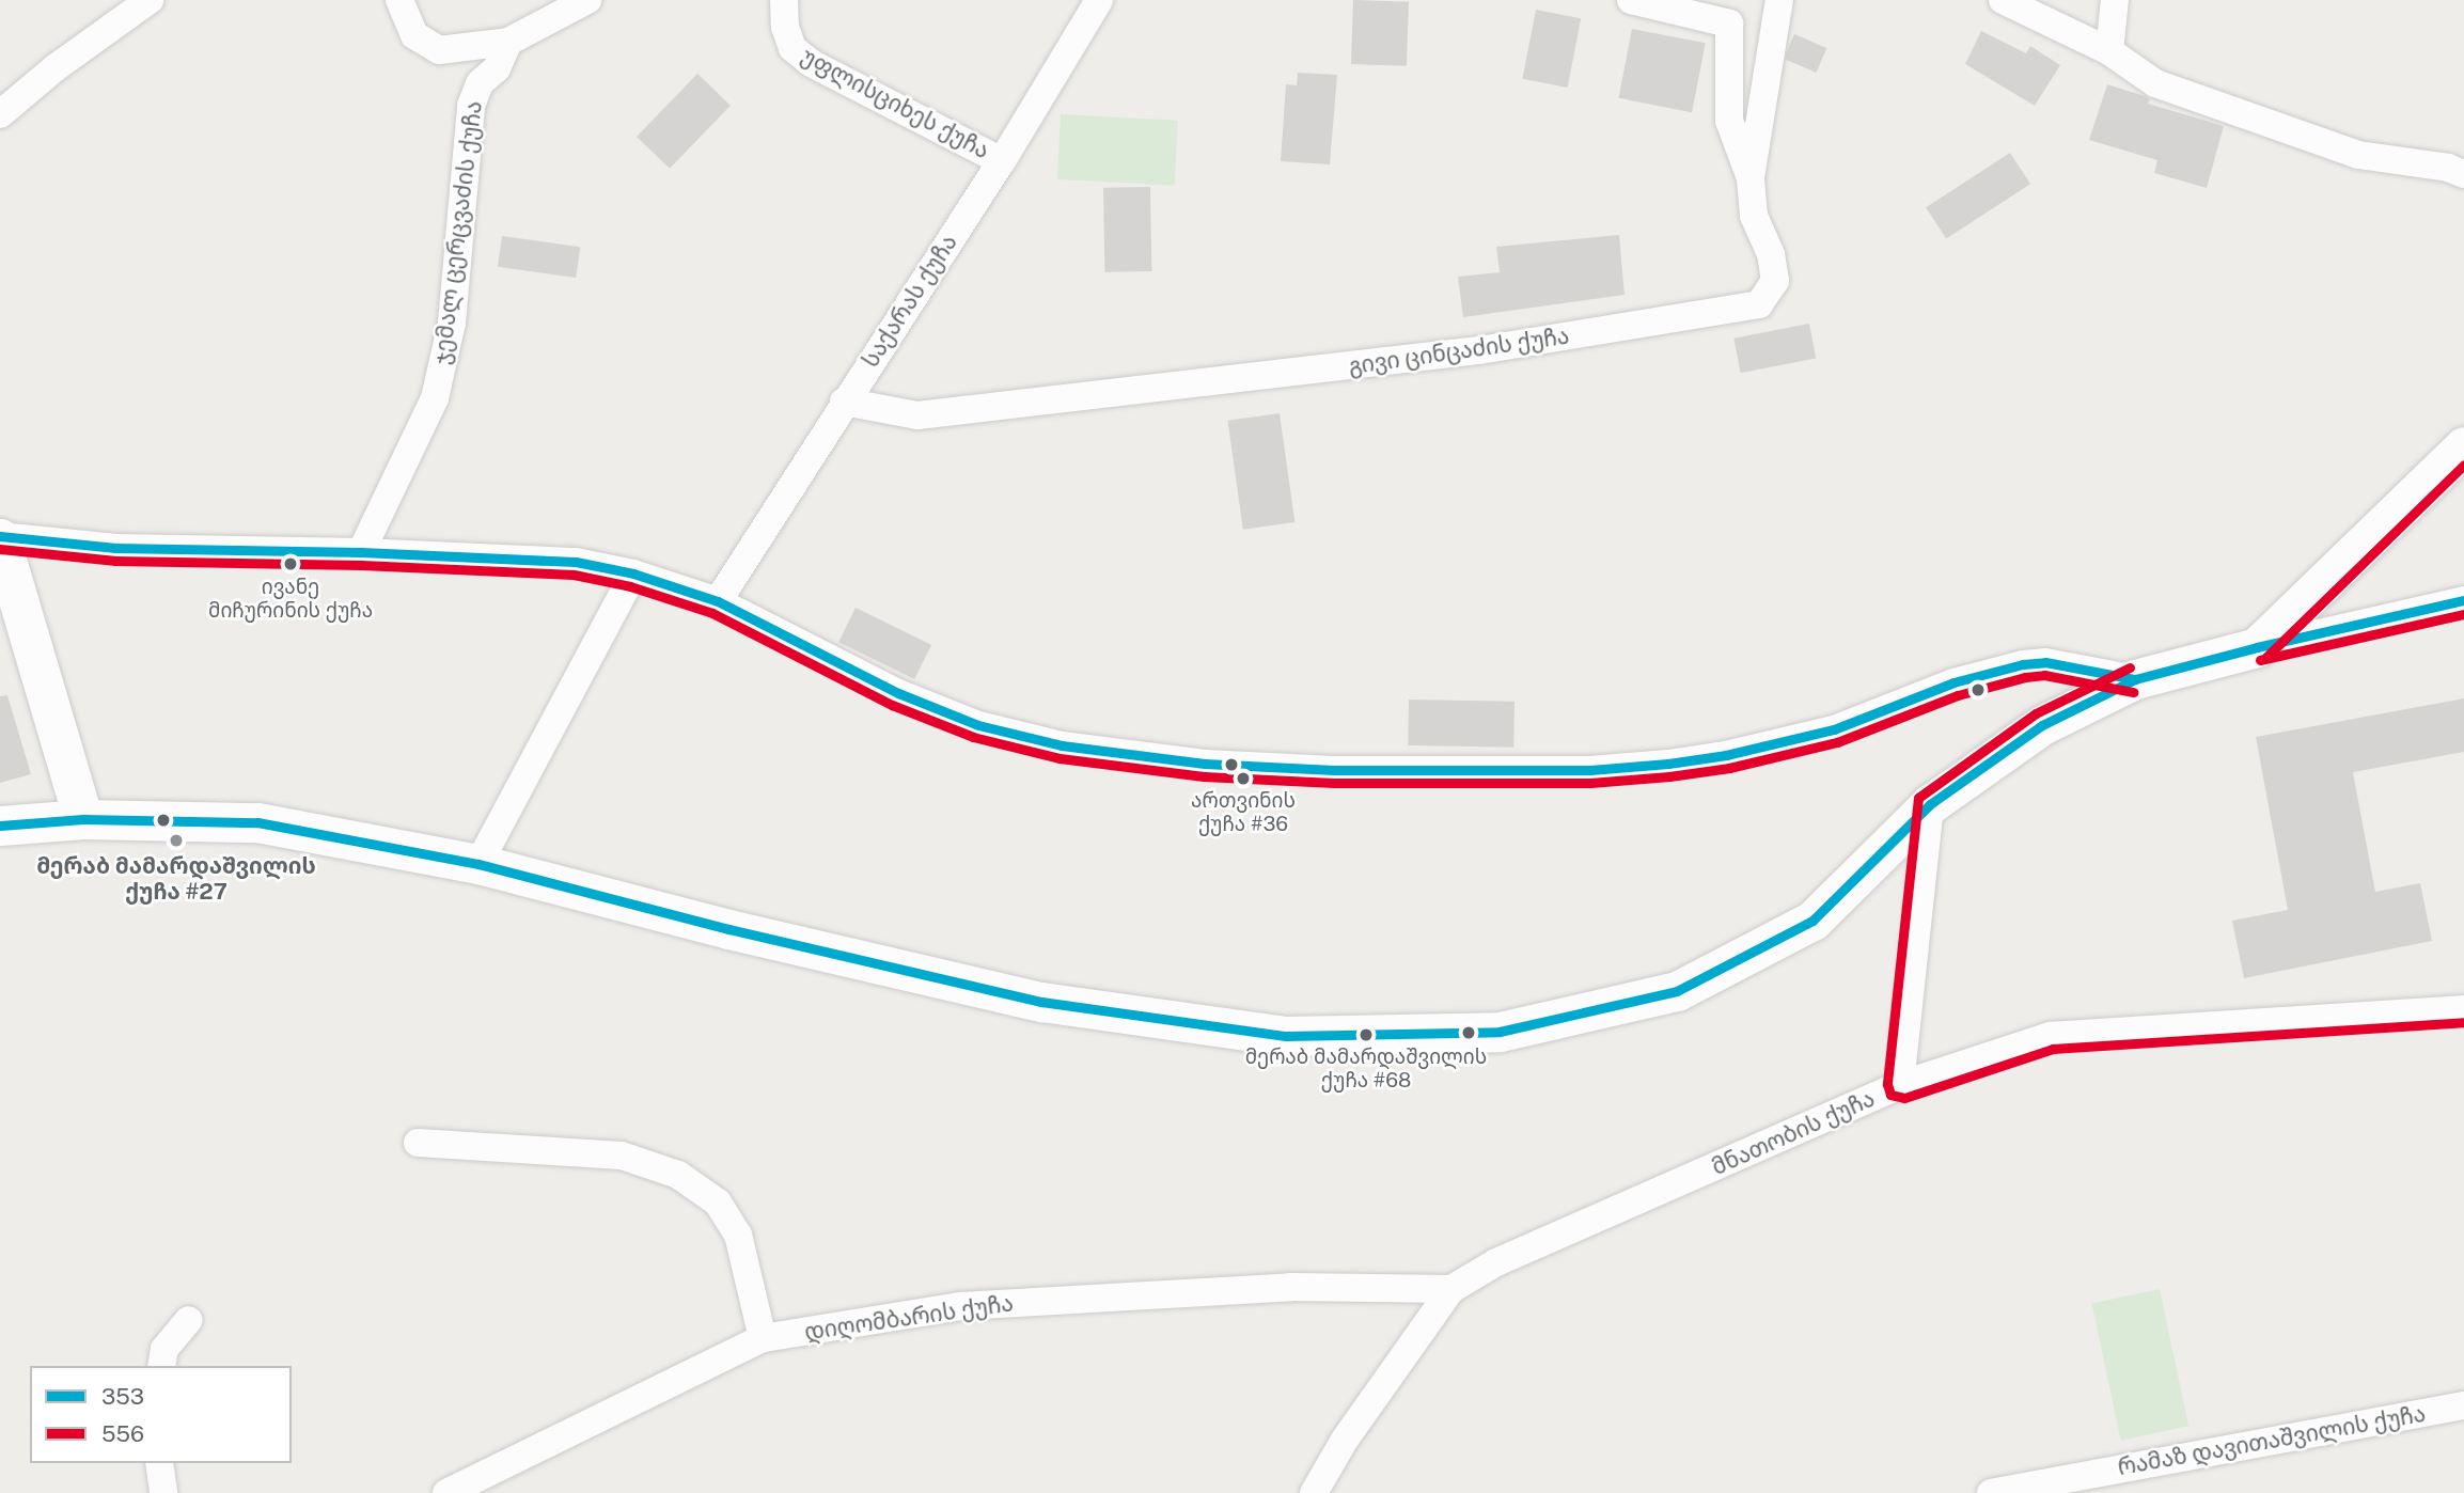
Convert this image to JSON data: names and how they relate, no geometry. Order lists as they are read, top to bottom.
{
  "streets": {
    "street": [
      "უფლისციხეს ქუჩა",
      "ჯემალ ცერცვაძის ქუჩა",
      "საქარას ქუჩა",
      "გივი ცინცაძის ქუჩა",
      "მნათობის ქუჩა",
      "დიღომბარის ქუჩა",
      "რამაზ დავითაშვილის ქუჩა"
    ]
  },
  "crossings": [
    ["უფლისციხეს ქუჩა", "საქარას ქუჩა"],
    ["საქარას ქუჩა", "გივი ცინცაძის ქუჩა"],
    ["მნათობის ქუჩა", "დიღომბარის ქუჩა"]
  ],
  "places": [
    "ივანე მიჩურინის ქუჩა",
    "ართვინის ქუჩა #36",
    "მერაბ მამარდაშვილის ქუჩა #27",
    "მერაბ მამარდაშვილის ქუჩა #68"
  ],
  "lines": ["transit line 556", "transit line 353"],
  "legend": ["353", "556"]
}
